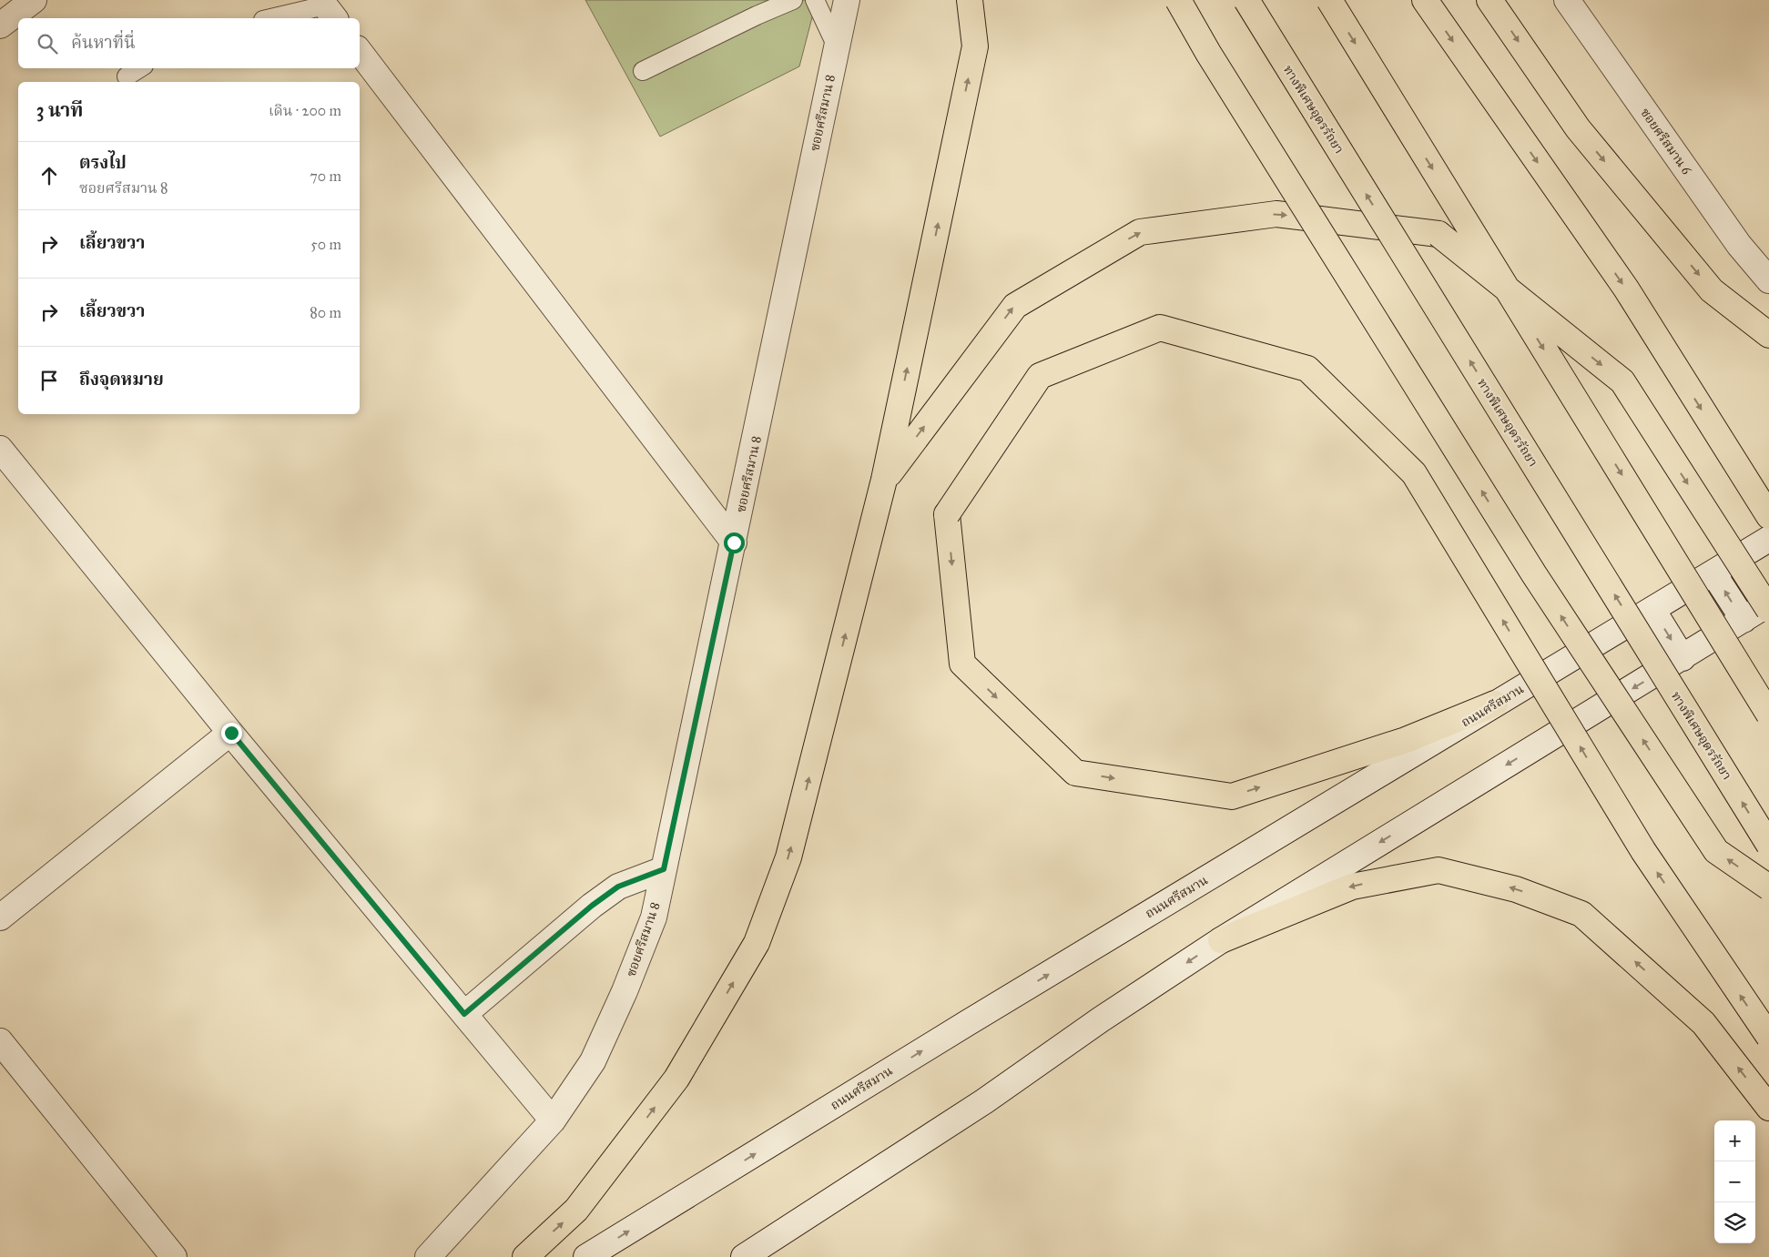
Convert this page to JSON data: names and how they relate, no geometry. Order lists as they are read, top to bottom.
{
  "streets": {
    "highway": ["ทางพิเศษอุดรรัถยา"],
    "street": ["ซอยศรีสมาน 8", "ซอยศรีสมาน 6", "ถนนศรีสมาน"]
  },
  "page": {
    "search": "ค้นหาที่นี่",
    "heading": ["3 นาที", "เดิน · 200 m"],
    "list": [
      ["ตรงไป", "ซอยศรีสมาน 8", "70 m"],
      ["เลี้ยวขวา", "50 m"],
      ["เลี้ยวขวา", "80 m"],
      "ถึงจุดหมาย"
    ],
    "map_buttons": ["+", "−"]
  }
}
